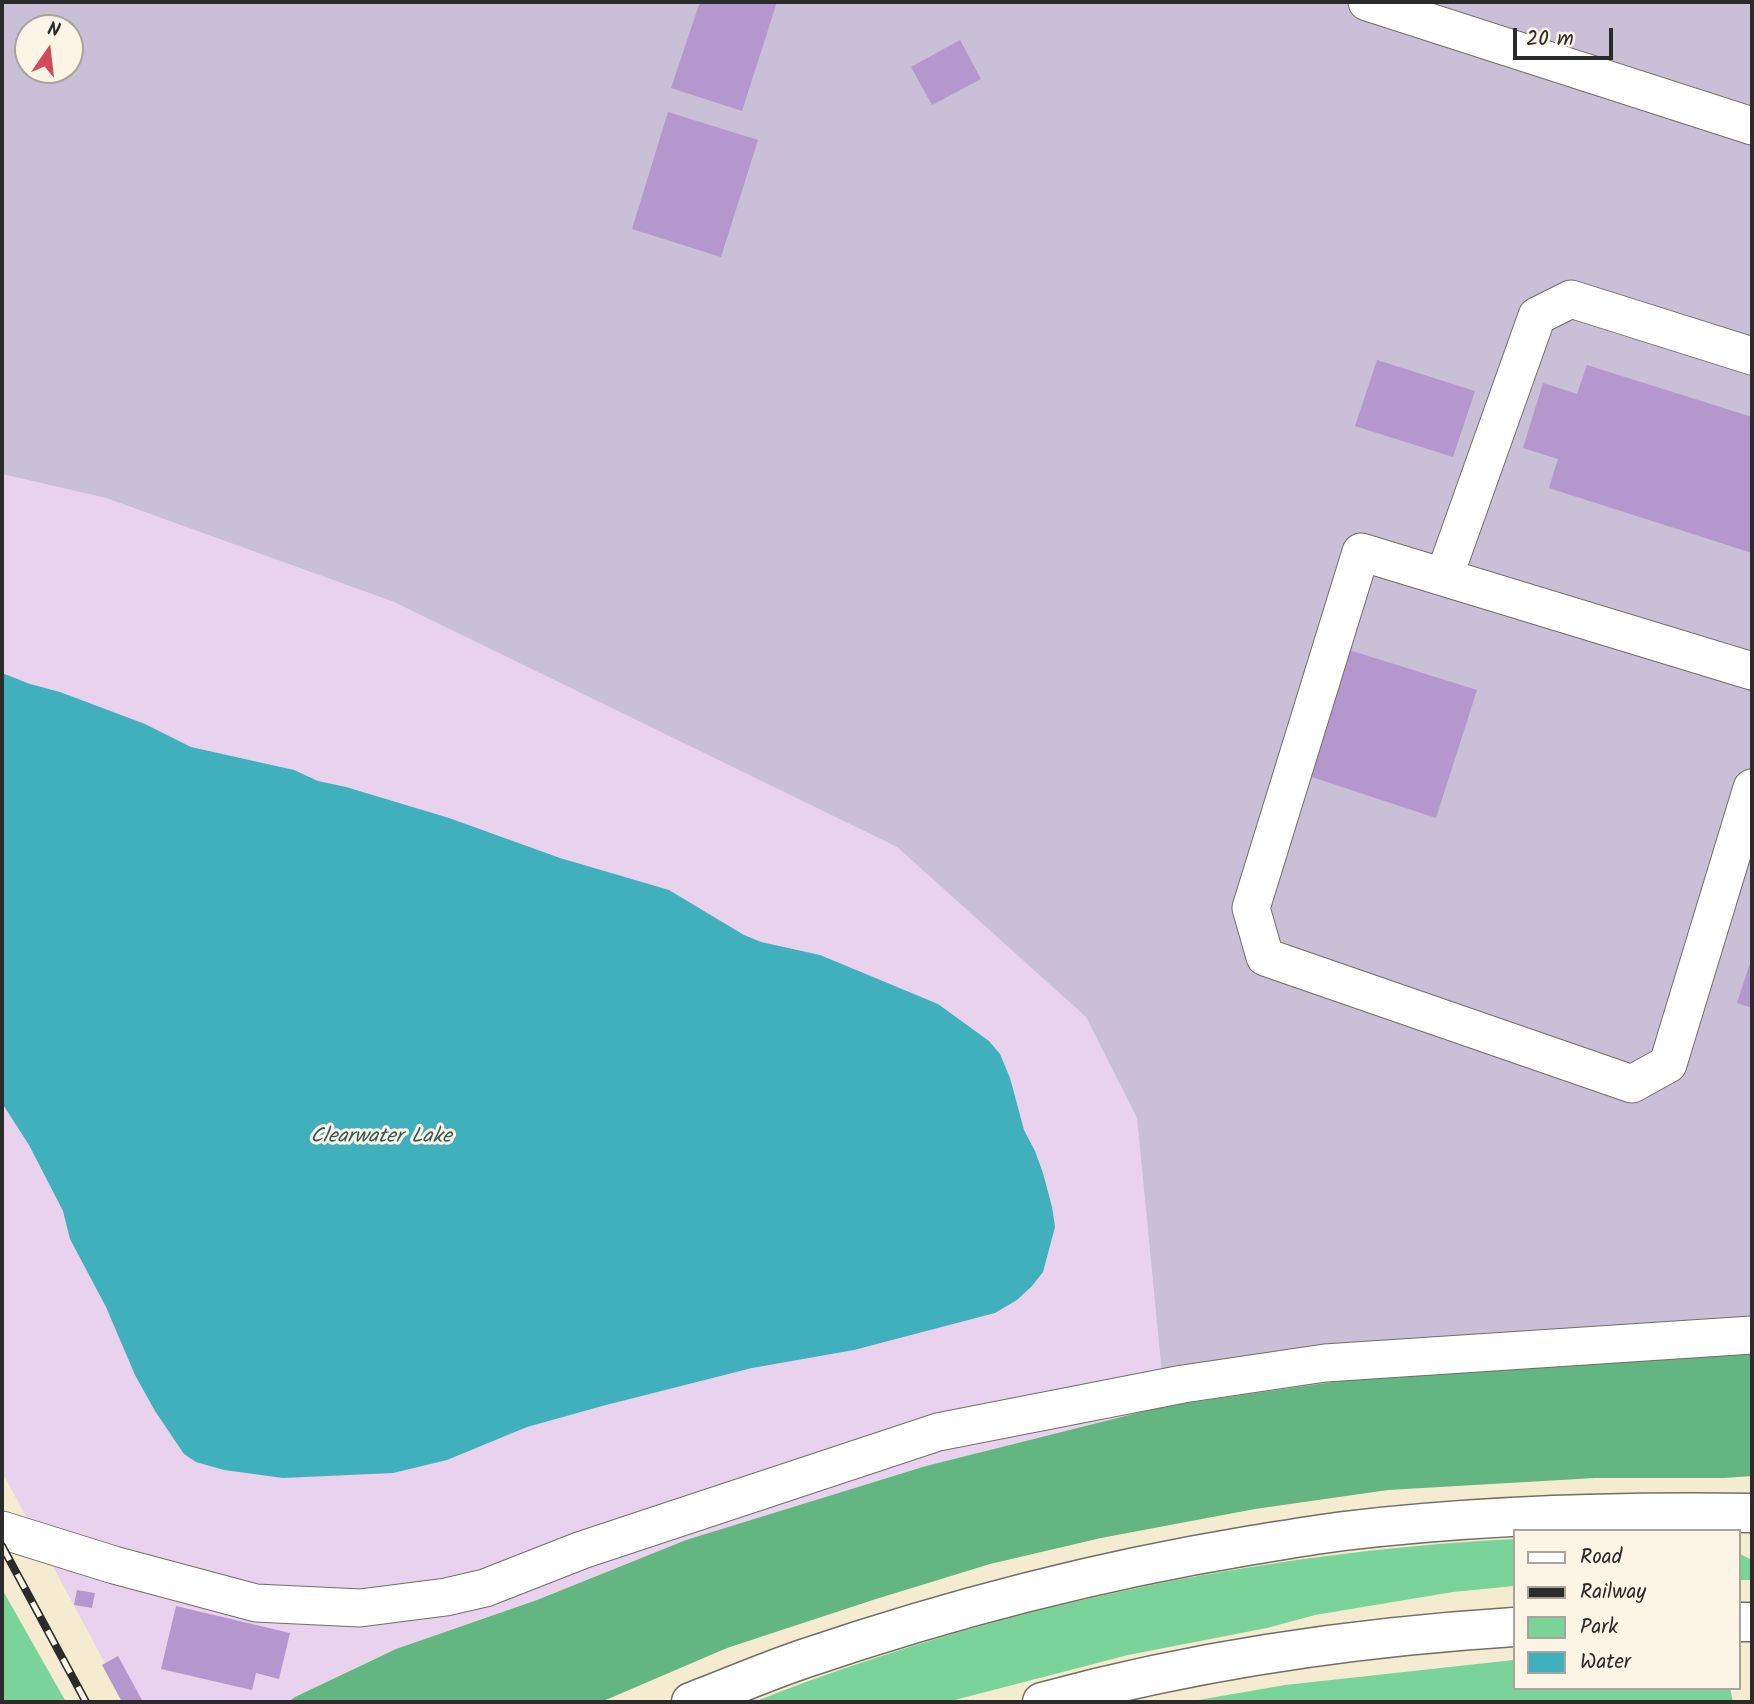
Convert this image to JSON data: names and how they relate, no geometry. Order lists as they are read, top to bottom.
{
  "water": ["Clearwater Lake"],
  "legend": [
    "Road",
    "Railway",
    "Park",
    "Water"
  ],
  "scale_bar": "20 m",
  "north": "top"
}
